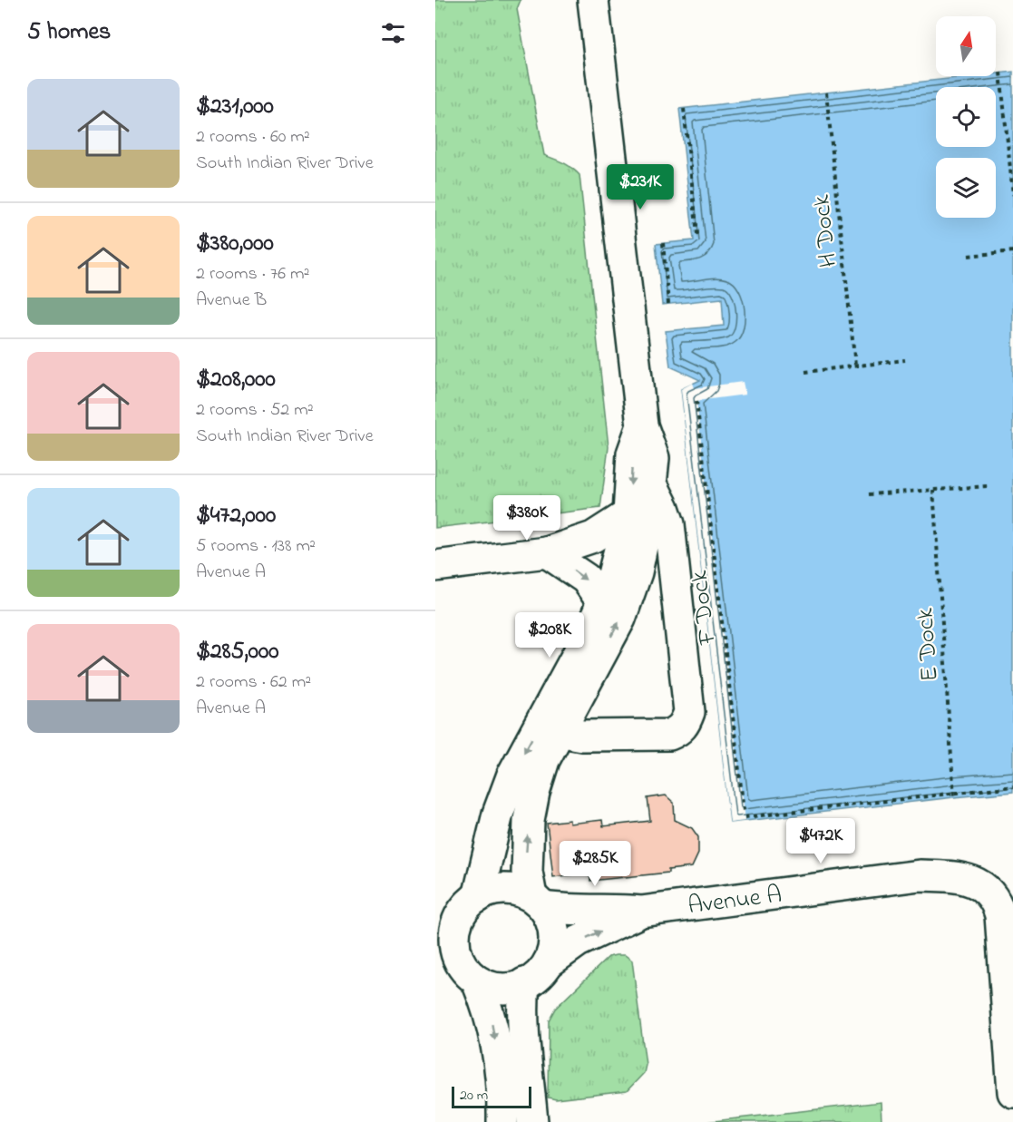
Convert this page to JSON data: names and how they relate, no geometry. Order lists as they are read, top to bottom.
{
  "streets": {
    "street": ["Avenue A"],
    "path": ["H Dock", "F Dock", "E Dock"]
  },
  "scale_bar": "20 m",
  "north": "top",
  "page": {
    "heading": "5 homes",
    "list": [
      {
        "name": "$231,000",
        "note": "2 rooms · 60 m² · South Indian River Drive"
      },
      {
        "name": "$380,000",
        "note": "2 rooms · 76 m² · Avenue B"
      },
      {
        "name": "$208,000",
        "note": "2 rooms · 52 m² · South Indian River Drive"
      },
      {
        "name": "$472,000",
        "note": "5 rooms · 138 m² · Avenue A"
      },
      {
        "name": "$285,000",
        "note": "2 rooms · 62 m² · Avenue A"
      }
    ],
    "price": [
      "$231K",
      "$380K",
      "$208K",
      "$472K",
      "$285K"
    ],
    "scale": "20 m"
  }
}
